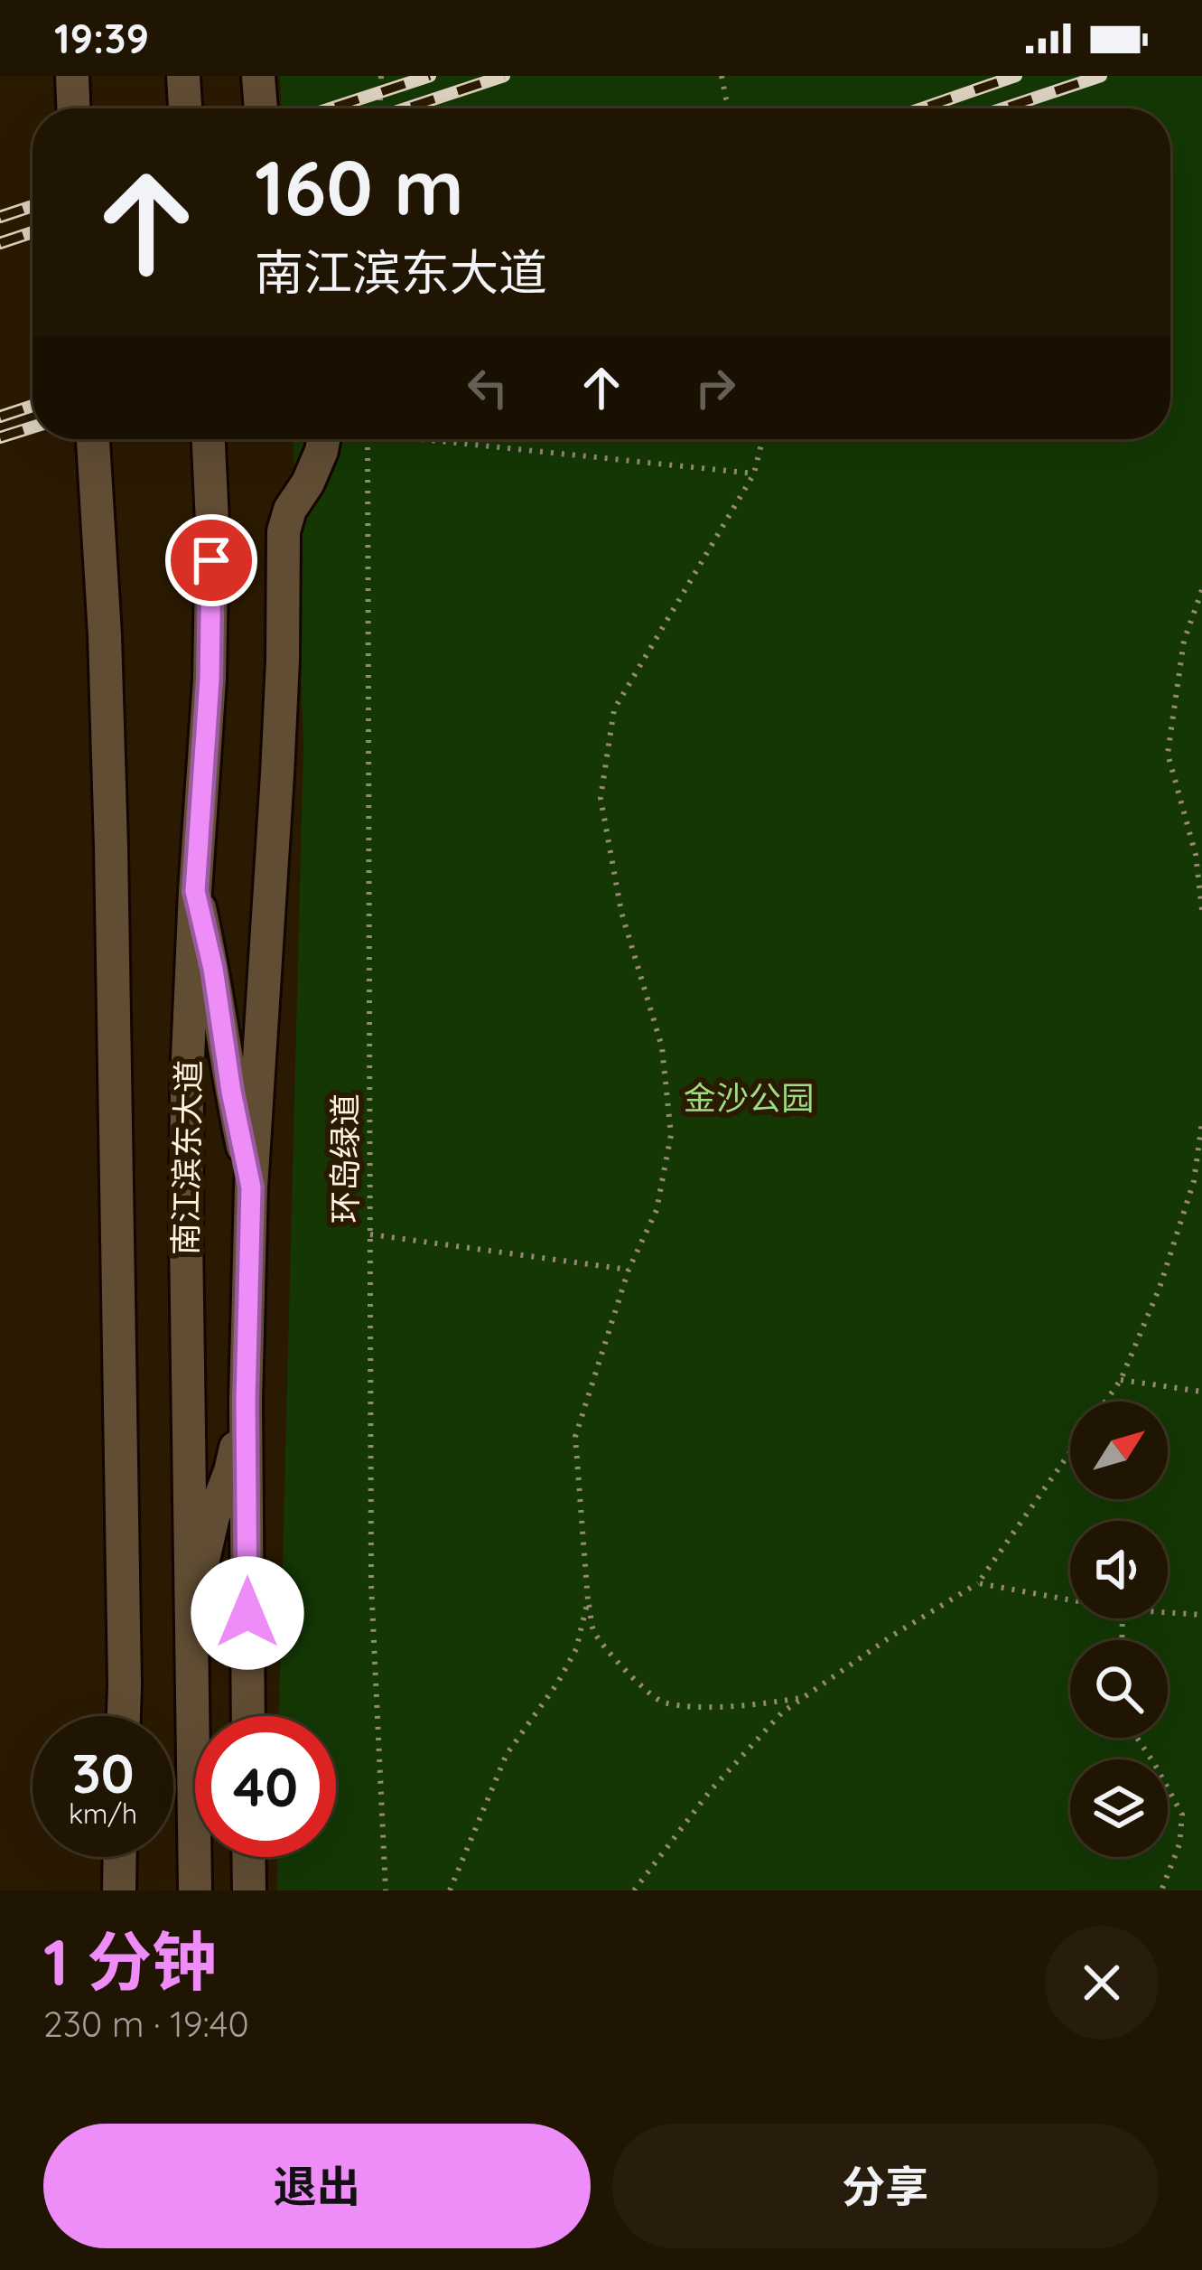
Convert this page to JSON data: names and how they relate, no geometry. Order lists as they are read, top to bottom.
{
  "streets": {
    "main road": ["南江滨东大道"],
    "path": ["环岛绿道"]
  },
  "parks": ["金沙公园"],
  "north": "top right",
  "page": {
    "status": "19:39",
    "turn": ["160 m", "南江滨东大道"],
    "speed": "30 km/h",
    "limit": "40",
    "heading": ["1 分钟", "230 m · 19:40"],
    "buttons": ["退出", "分享"]
  }
}
